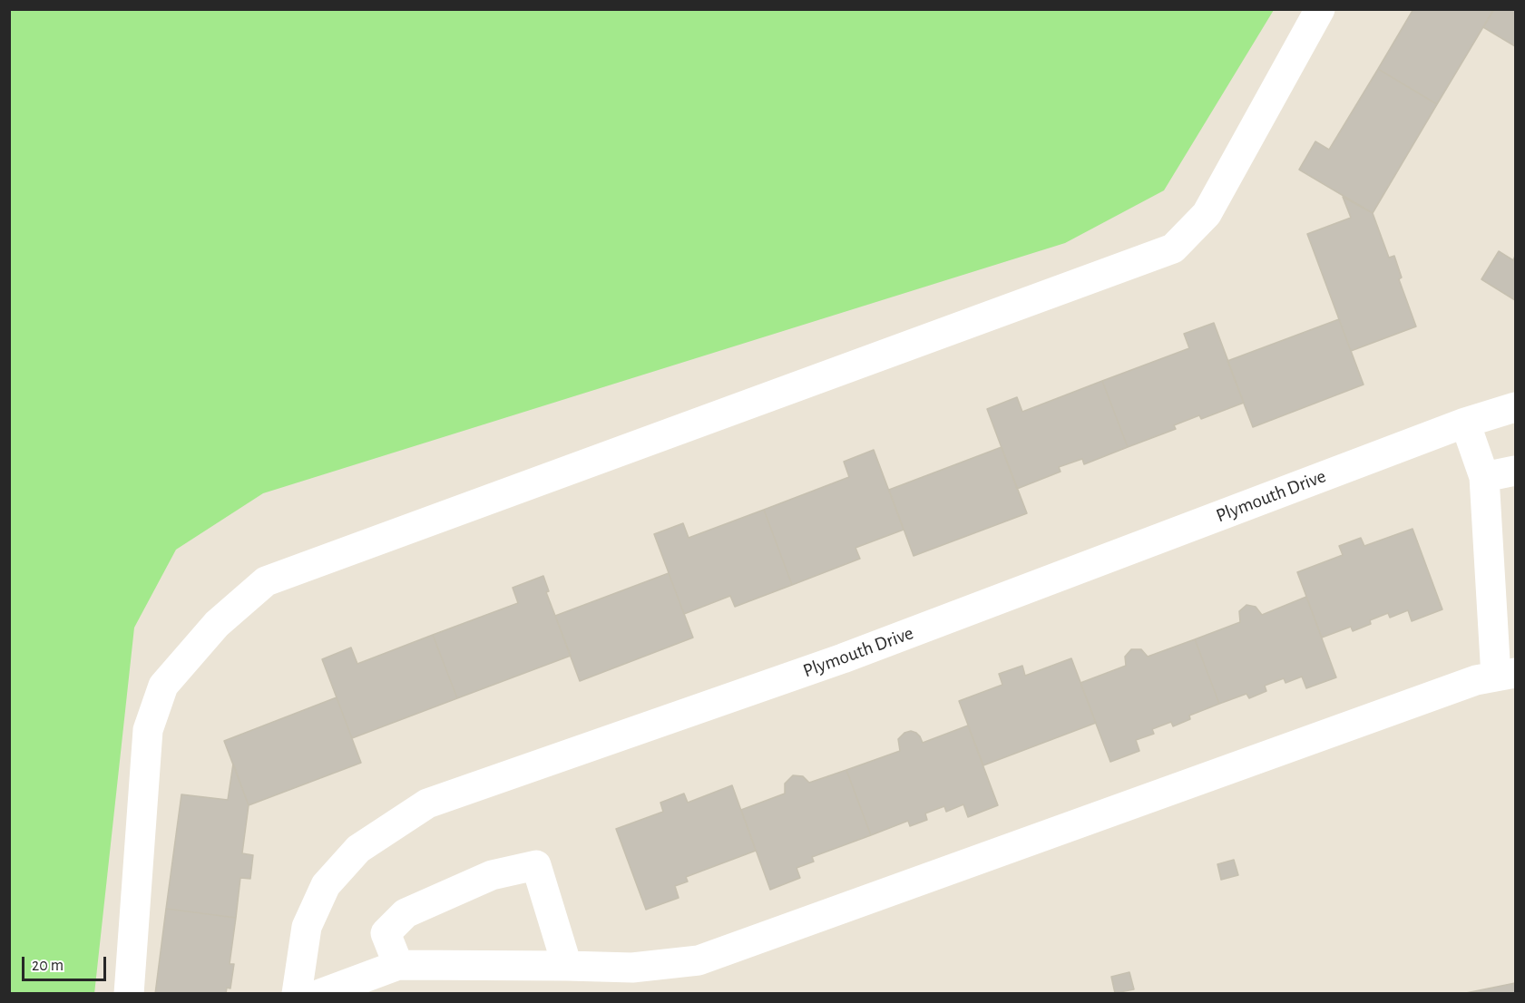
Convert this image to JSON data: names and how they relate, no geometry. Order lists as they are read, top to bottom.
{
  "streets": {
    "street": ["Plymouth Drive"]
  },
  "scale_bar": "20 m"
}
